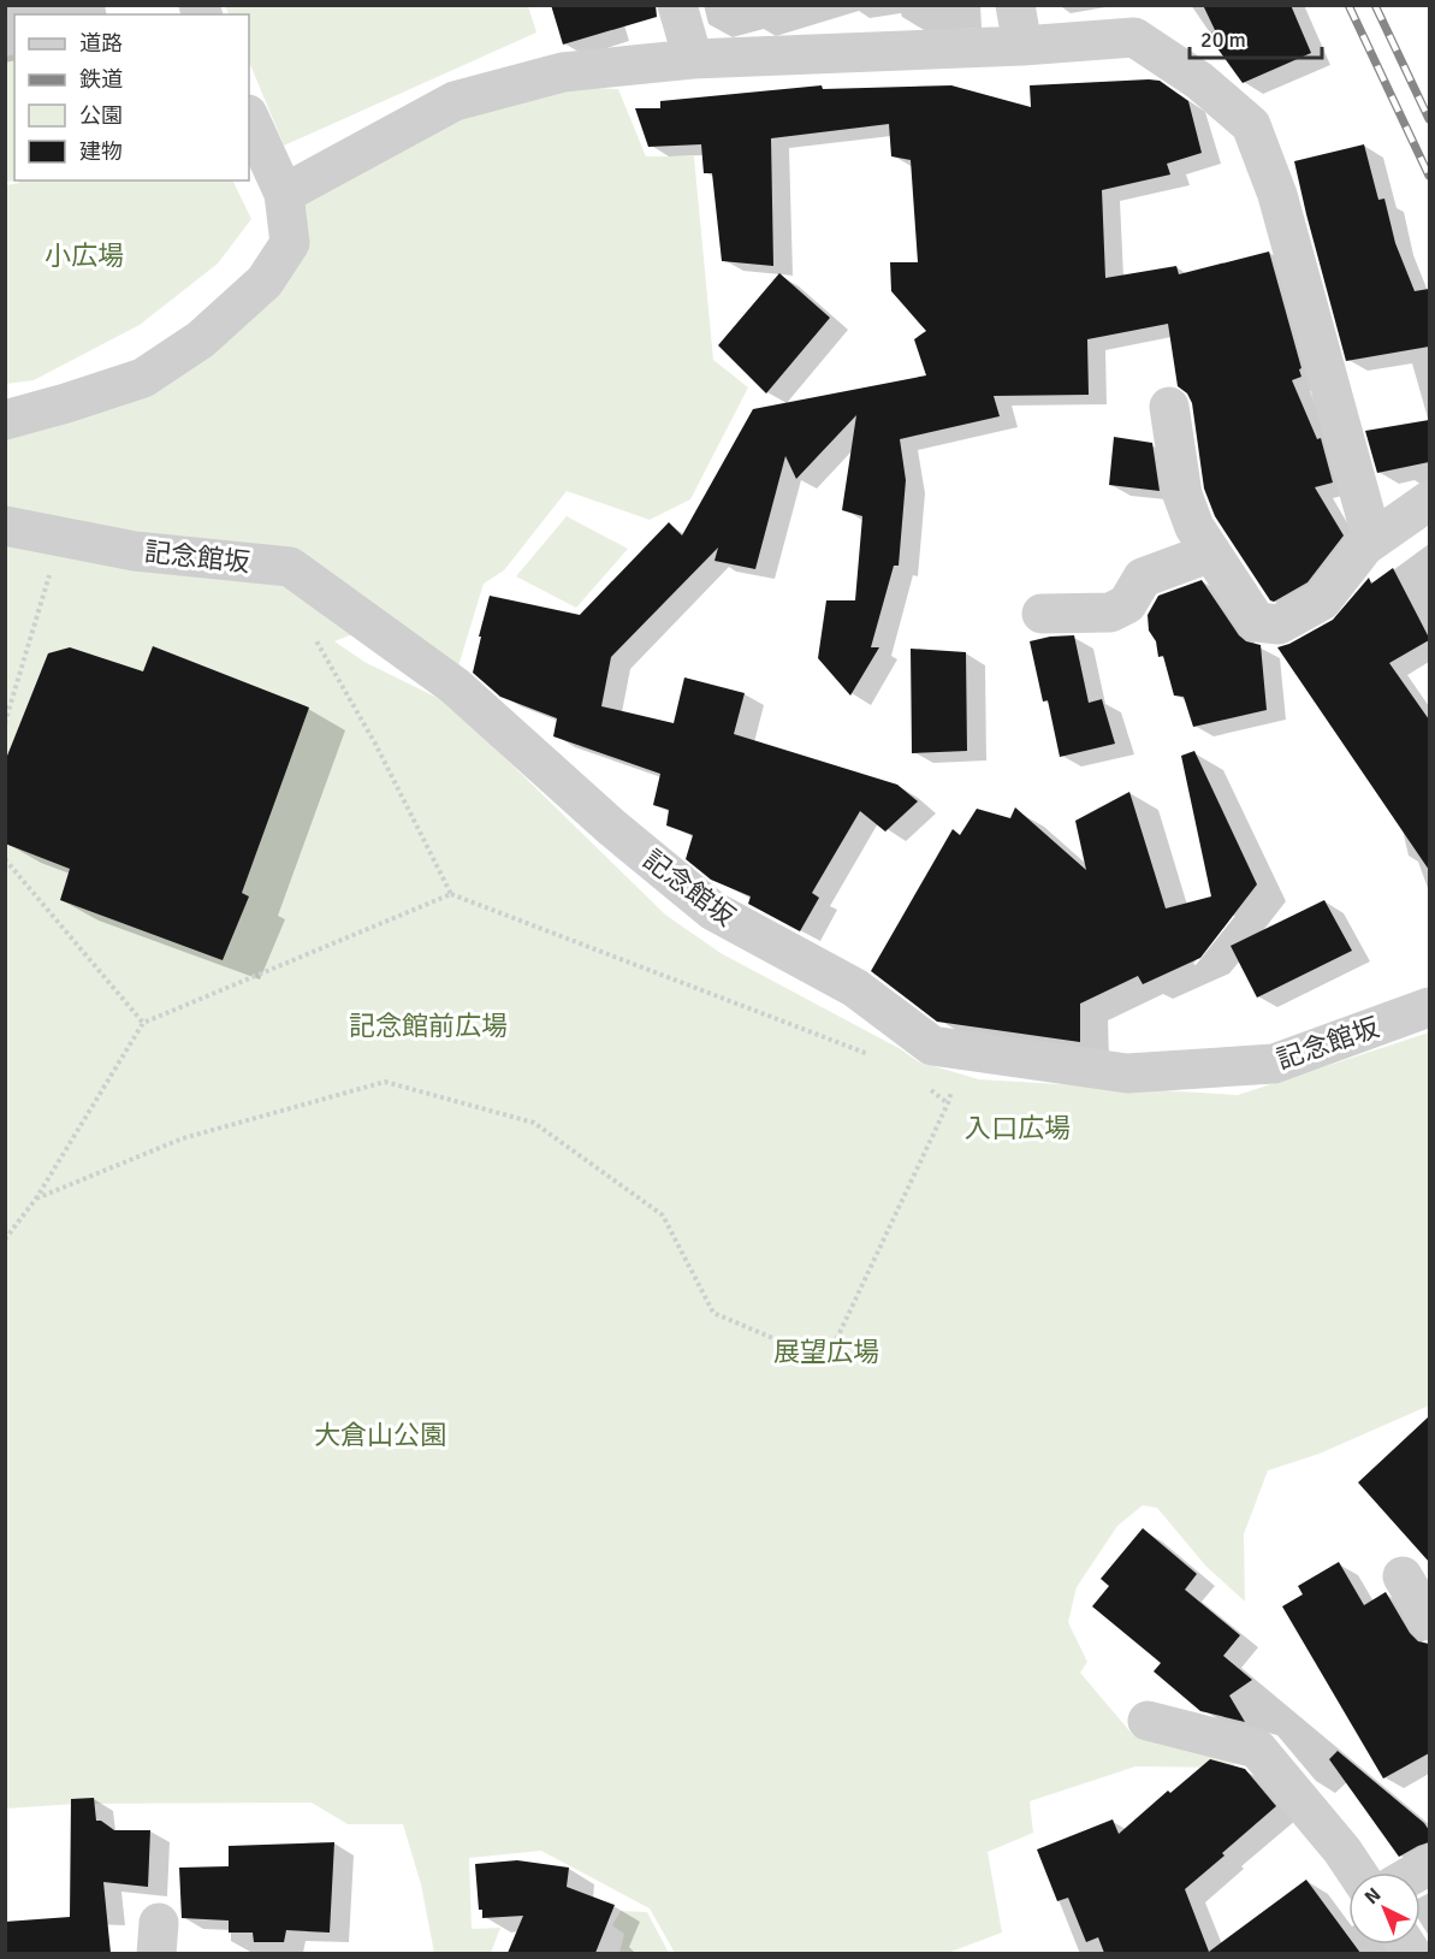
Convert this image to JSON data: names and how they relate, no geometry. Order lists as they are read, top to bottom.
{
  "streets": {
    "street": ["記念館坂"]
  },
  "parks": [
    "小広場",
    "記念館前広場",
    "入口広場",
    "展望広場",
    "大倉山公園"
  ],
  "legend": [
    "道路",
    "鉄道",
    "公園",
    "建物"
  ],
  "scale_bar": "20 m",
  "north": "top left"
}
